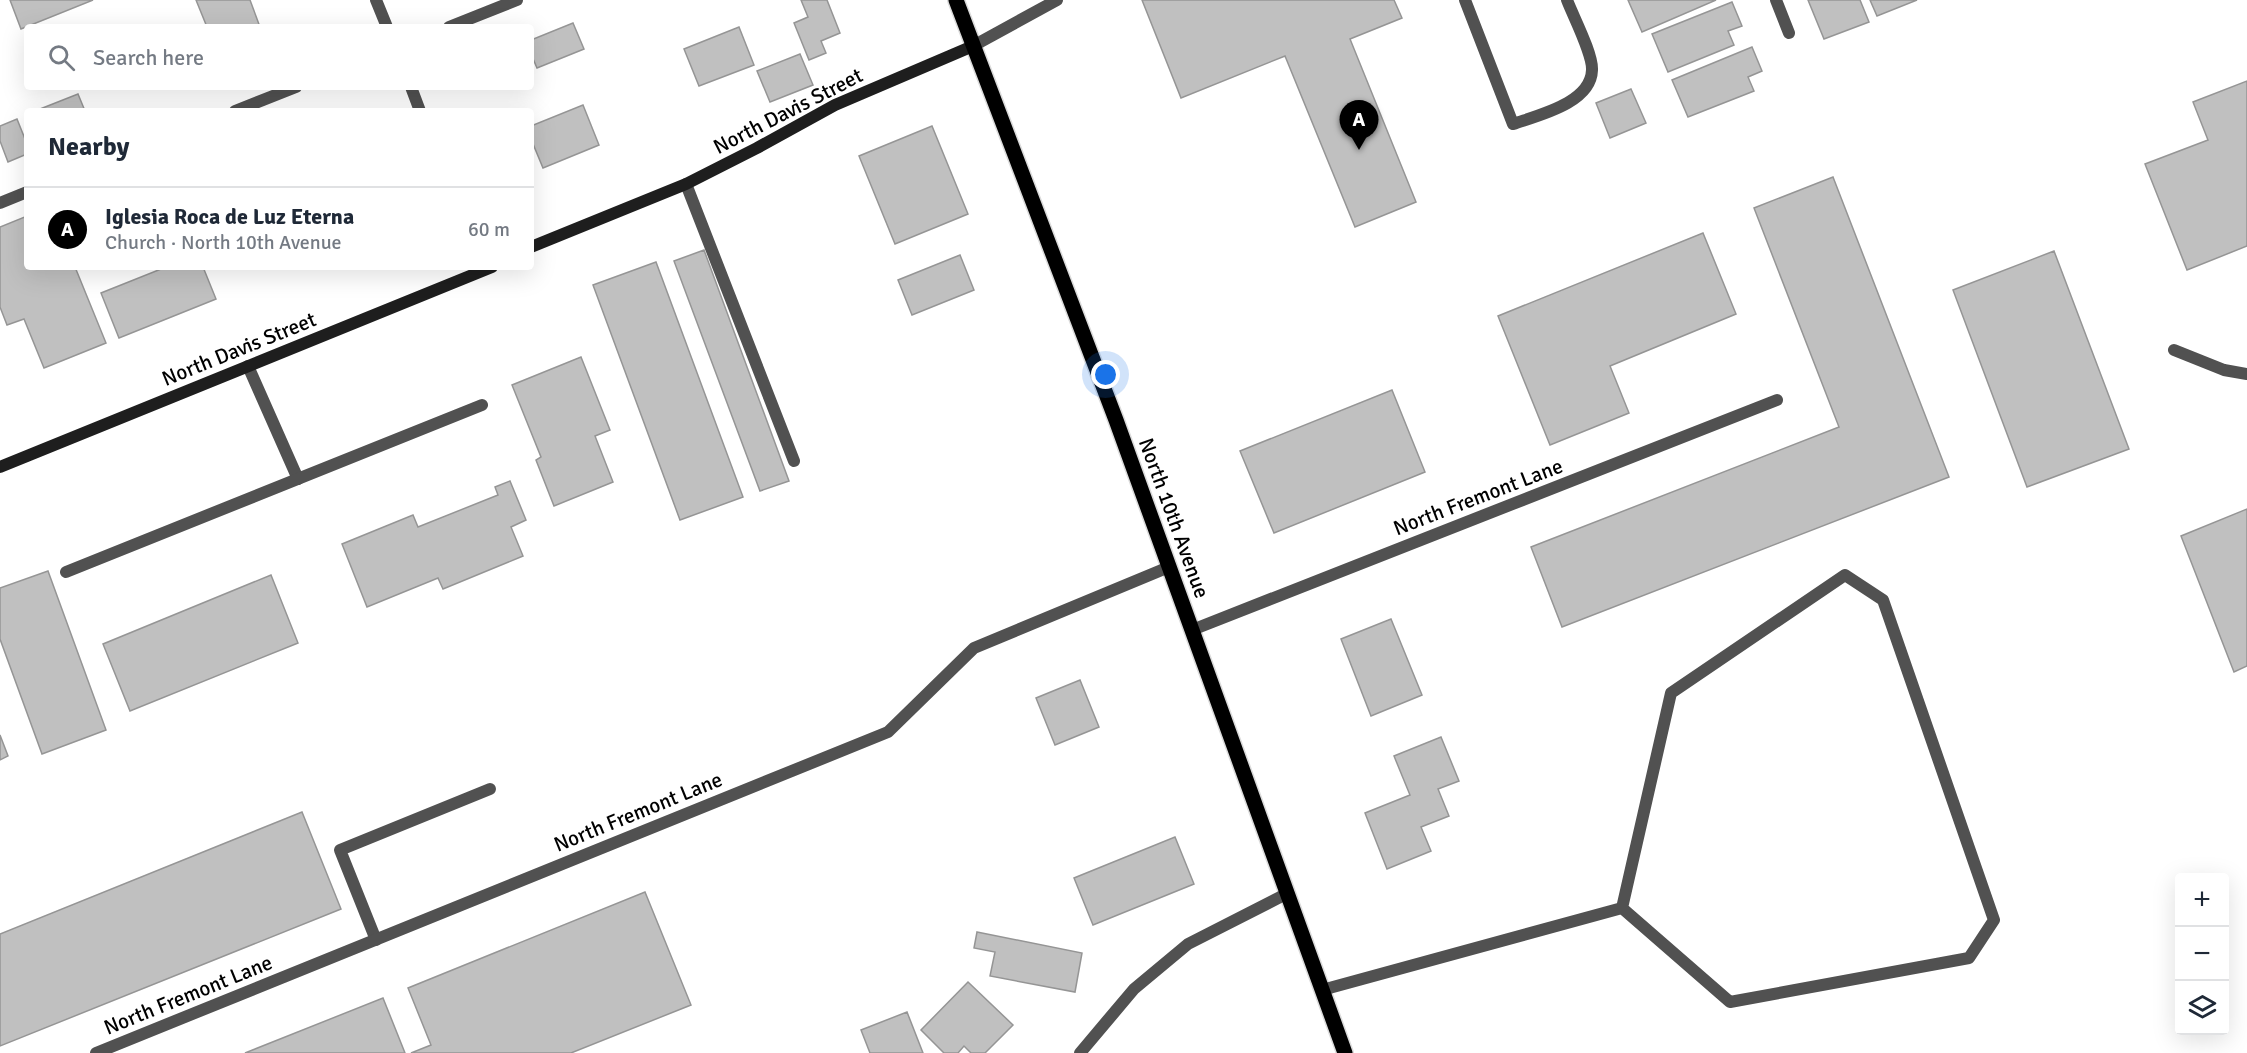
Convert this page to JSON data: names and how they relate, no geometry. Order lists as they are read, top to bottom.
{
  "streets": {
    "main road": ["North 10th Avenue"],
    "street": ["North Davis Street", "North Fremont Lane"]
  },
  "crossings": [
    ["North Davis Street", "North 10th Avenue"],
    ["North Fremont Lane", "North 10th Avenue"]
  ],
  "page": {
    "search": "Search here",
    "pins": "A",
    "heading": "Nearby",
    "list": [
      {
        "mark": "A",
        "name": "Iglesia Roca de Luz Eterna",
        "note": "Church · North 10th Avenue",
        "value": "60 m"
      }
    ],
    "map_buttons": ["+", "−"]
  }
}
